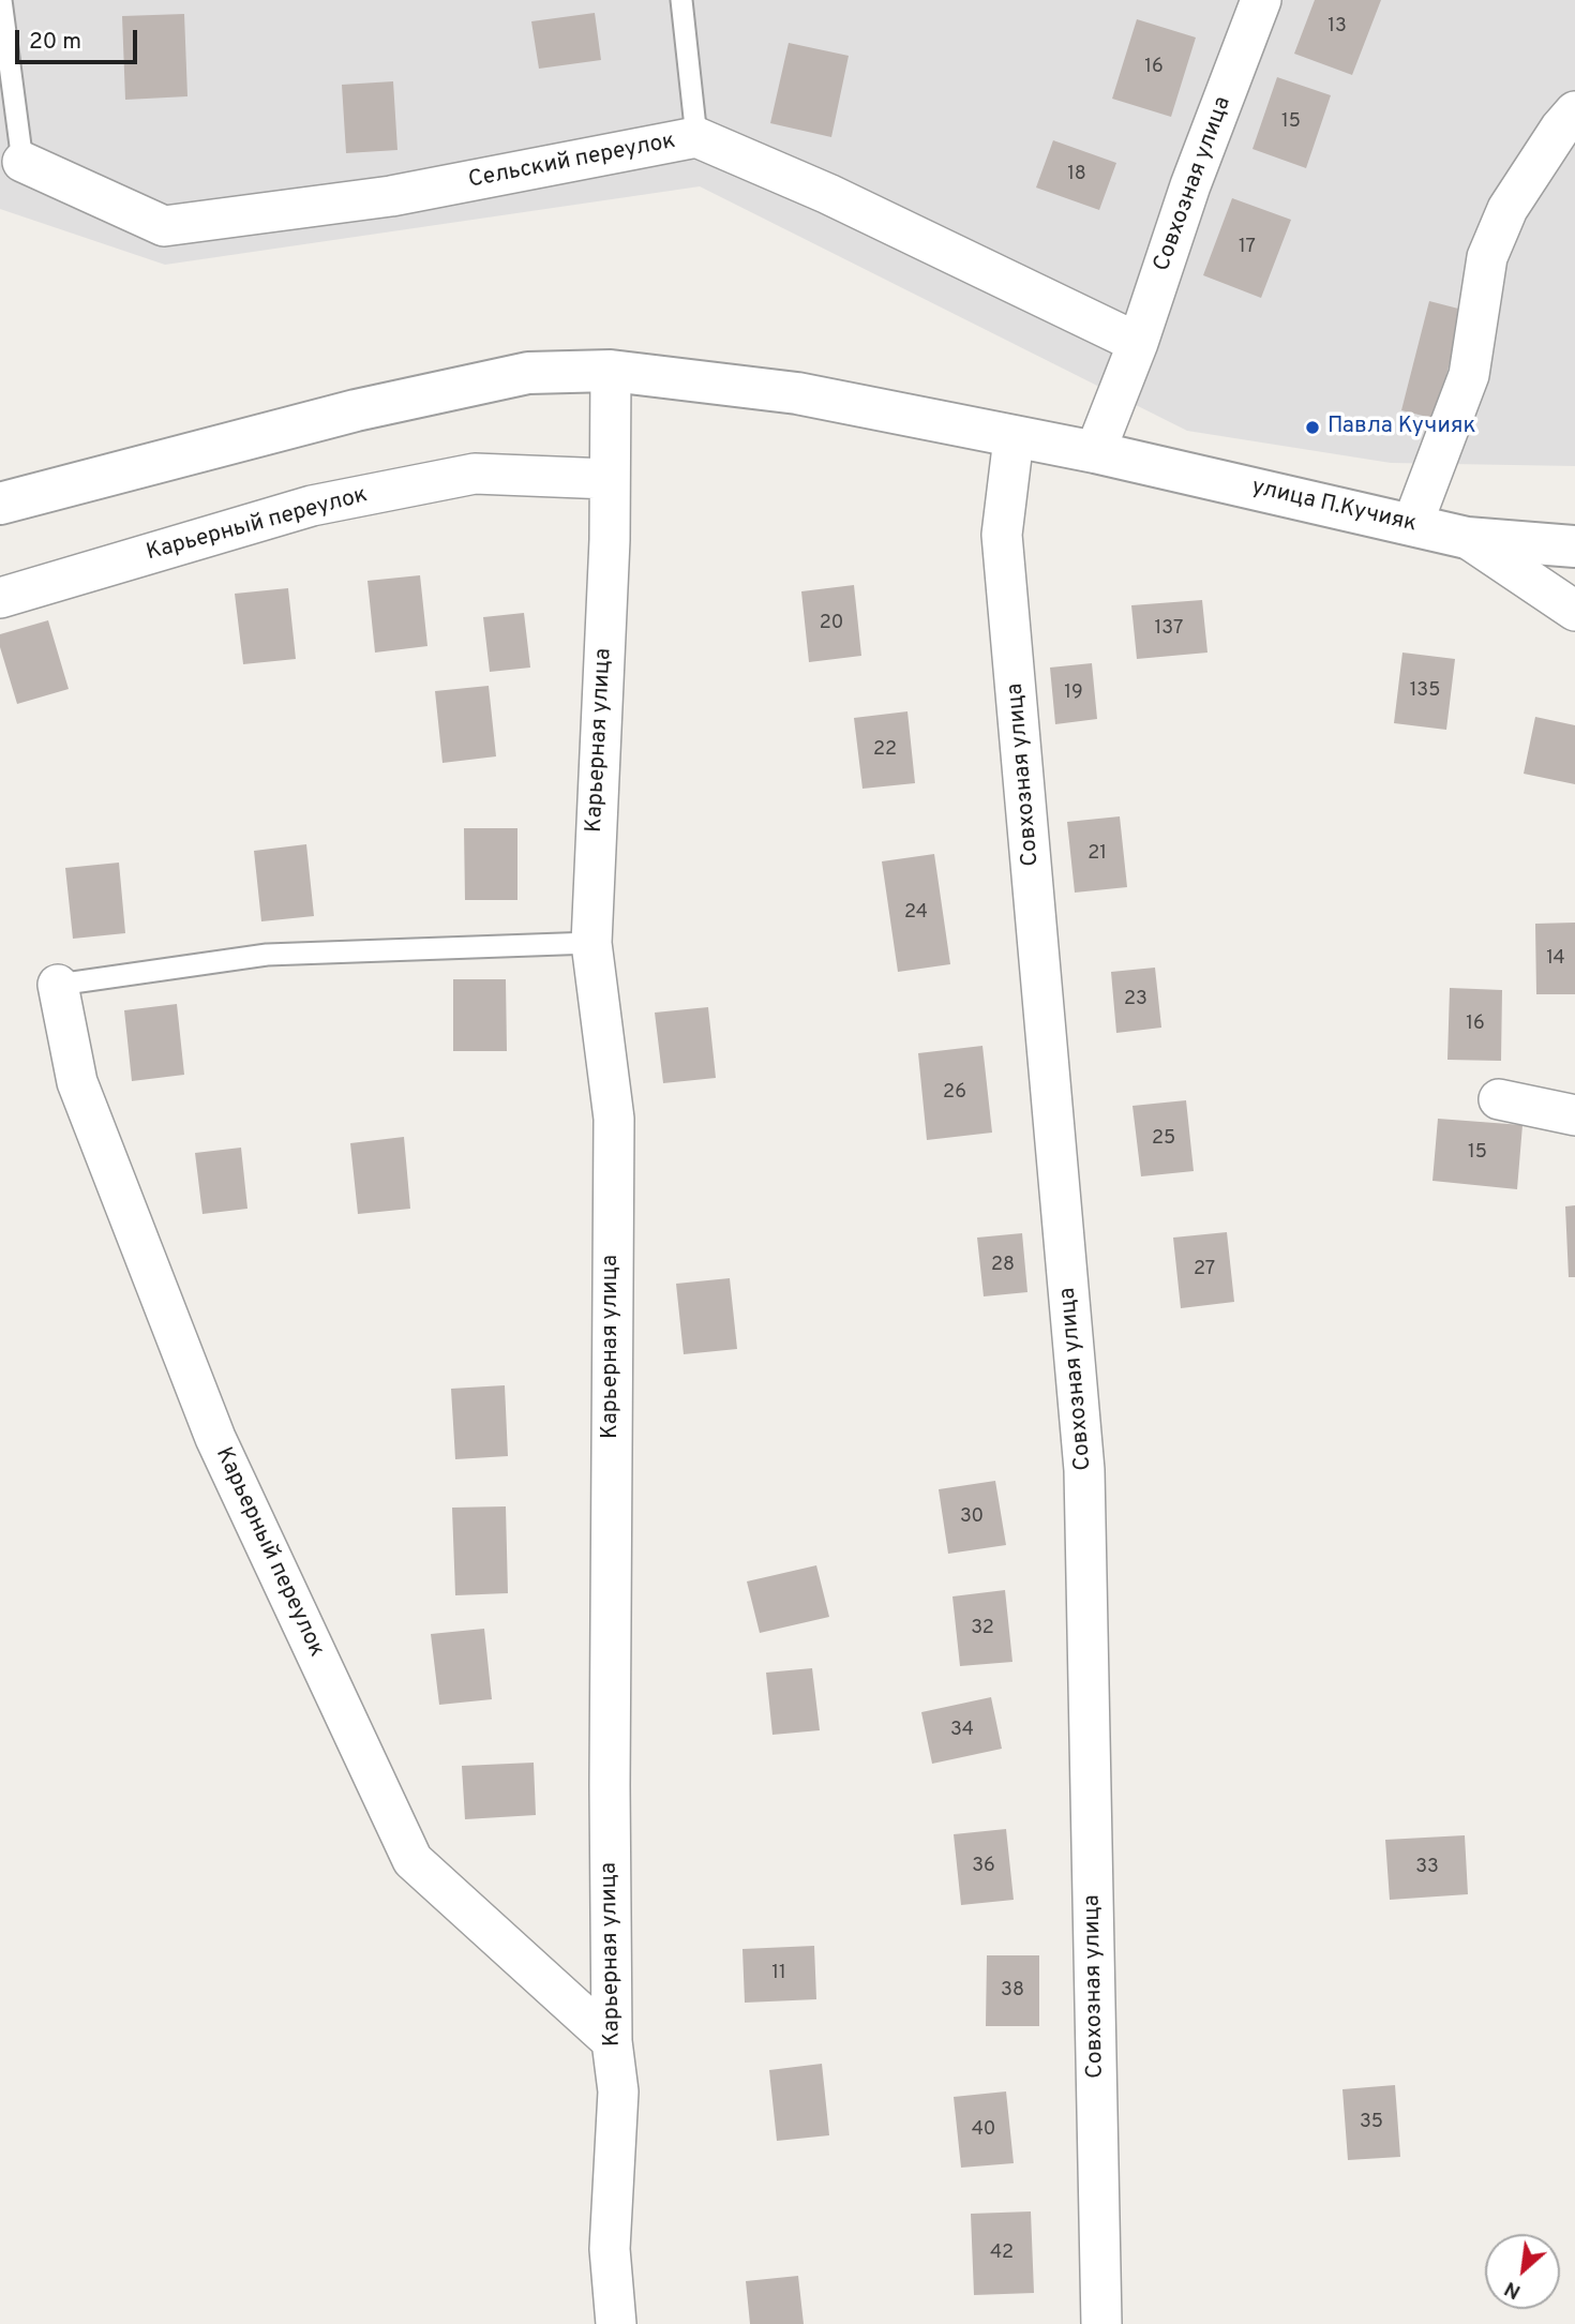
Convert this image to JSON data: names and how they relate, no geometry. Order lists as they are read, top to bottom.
{
  "streets": {
    "street": [
      "Сельский переулок",
      "Совхозная улица",
      "улица П.Кучияк",
      "Карьерный переулок",
      "Карьерная улица"
    ]
  },
  "crossings": [
    ["Сельский переулок", "Совхозная улица"],
    ["Совхозная улица", "улица П.Кучияк"],
    ["улица П.Кучияк", "Карьерная улица"],
    ["Карьерный переулок", "Карьерная улица"]
  ],
  "places": ["Павла Кучияк"],
  "house_numbers": [
    "13",
    "16",
    "15",
    "18",
    "17",
    "20",
    "137",
    "135",
    "19",
    "22",
    "21",
    "24",
    "14",
    "23",
    "16",
    "26",
    "25",
    "15",
    "28",
    "27",
    "30",
    "32",
    "34",
    "36",
    "33",
    "11",
    "38",
    "35",
    "40",
    "42"
  ],
  "scale_bar": "20 m",
  "north": "bottom left"
}
